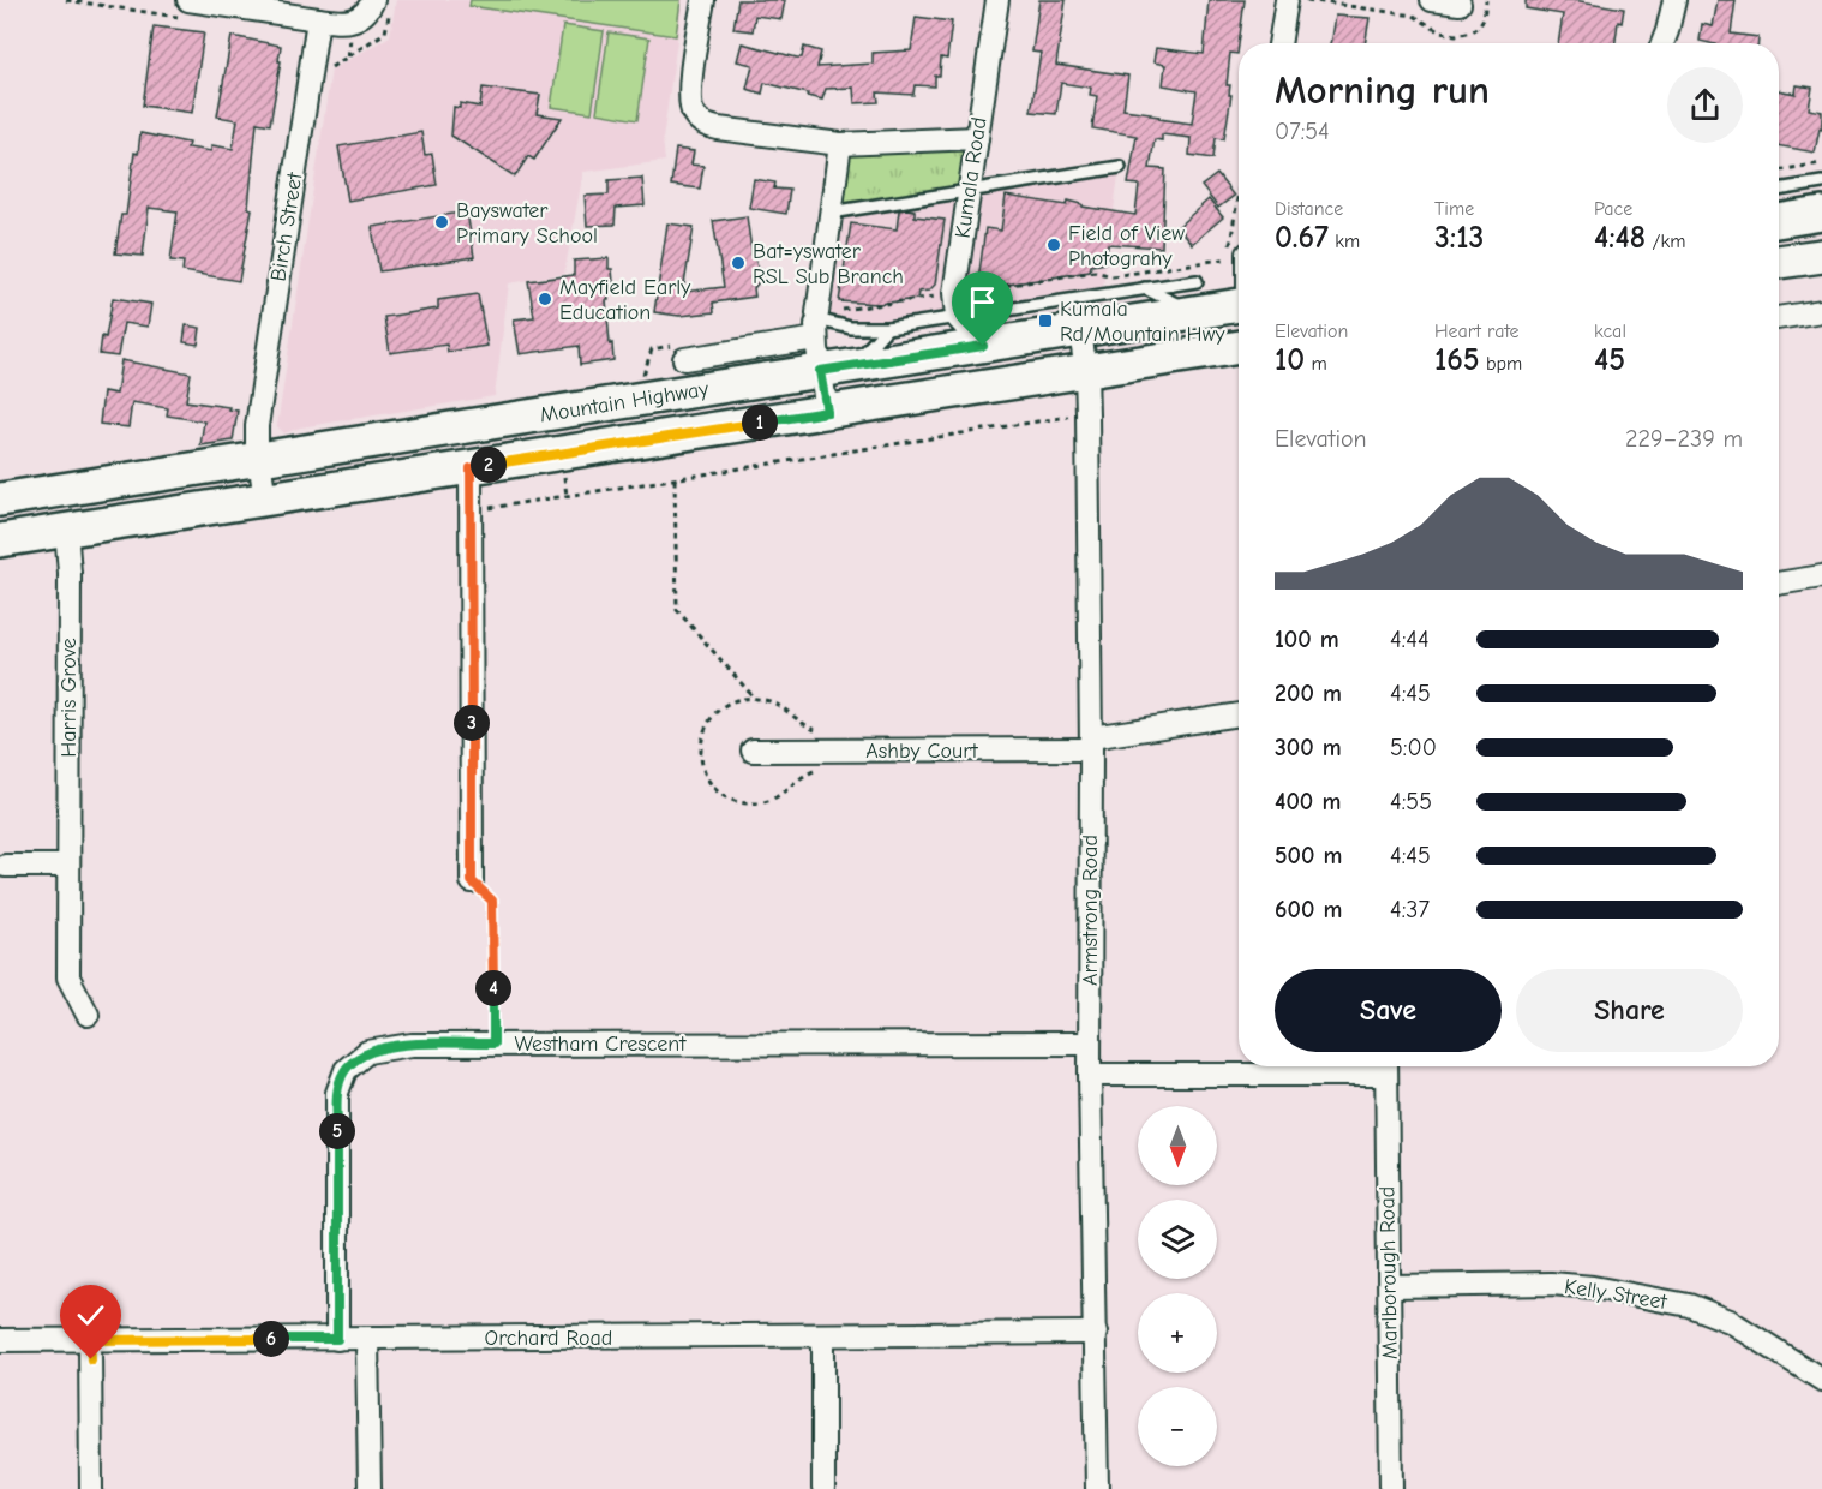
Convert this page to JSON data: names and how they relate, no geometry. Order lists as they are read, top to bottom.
{
  "streets": {
    "main road": ["Mountain Highway"],
    "street": [
      "Kumala Road",
      "Birch Street",
      "Harris Grove",
      "Ashby Court",
      "Armstrong Road",
      "Westham Crescent",
      "Marlborough Road",
      "Kelly Street",
      "Orchard Road"
    ]
  },
  "crossings": [
    ["Kumala Road", "Mountain Highway"],
    ["Birch Street", "Mountain Highway"],
    ["Mountain Highway", "Harris Grove"],
    ["Mountain Highway", "Armstrong Road"],
    ["Ashby Court", "Armstrong Road"],
    ["Armstrong Road", "Westham Crescent"],
    ["Armstrong Road", "Orchard Road"],
    ["Westham Crescent", "Orchard Road"],
    ["Marlborough Road", "Kelly Street"]
  ],
  "places": {
    "other": [
      "Bayswater Primary School",
      "Field of View Photograhy",
      "Bat=yswater RSL Sub Branch",
      "Mayfield Early Education"
    ],
    "transit": ["Kumala Rd/Mountain Hwy"]
  },
  "north": "bottom",
  "page": {
    "heading": ["Morning run", "07:54"],
    "stats": [
      ["Distance", "0.67 km"],
      ["Time", "3:13"],
      ["Pace", "4:48 /km"],
      ["Elevation", "10 m"],
      ["Heart rate", "165 bpm"],
      ["kcal", "45"]
    ],
    "pins": [
      "1",
      "2",
      "3",
      "4",
      "5",
      "6"
    ],
    "chart": ["Elevation", "229–239 m"],
    "list": [
      {
        "name": "100 m",
        "note": "4:44"
      },
      {
        "name": "200 m",
        "note": "4:45"
      },
      {
        "name": "300 m",
        "note": "5:00"
      },
      {
        "name": "400 m",
        "note": "4:55"
      },
      {
        "name": "500 m",
        "note": "4:45"
      },
      {
        "name": "600 m",
        "note": "4:37"
      }
    ],
    "buttons": ["Save", "Share"],
    "map_buttons": ["+", "−"]
  }
}
